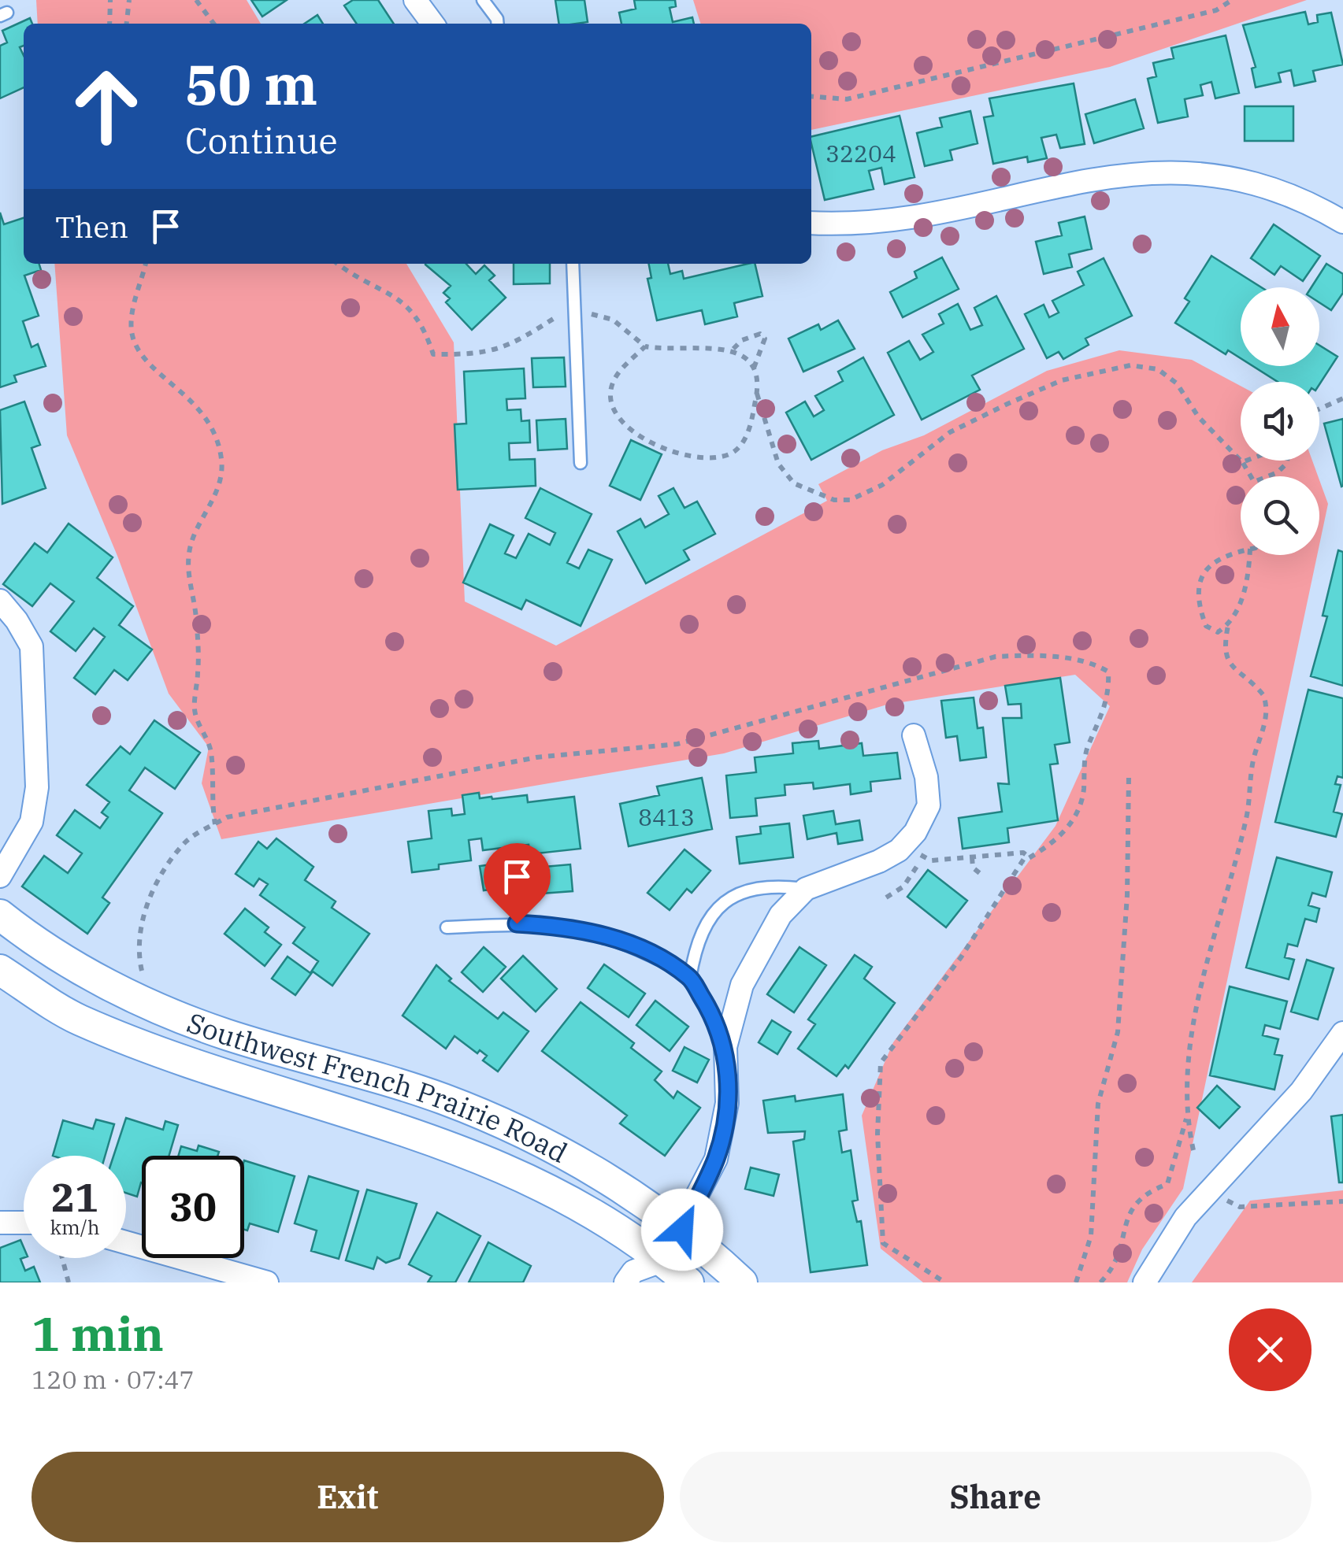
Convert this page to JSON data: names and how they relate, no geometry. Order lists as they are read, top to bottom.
{
  "streets": {
    "street": ["Southwest French Prairie Road"]
  },
  "house_numbers": ["32204", "8413"],
  "north": "top",
  "page": {
    "turn": ["50 m", "Continue"],
    "then": "Then",
    "speed": "21 km/h",
    "limit": "30",
    "heading": ["1 min", "120 m · 07:47"],
    "buttons": ["Exit", "Share"]
  }
}
